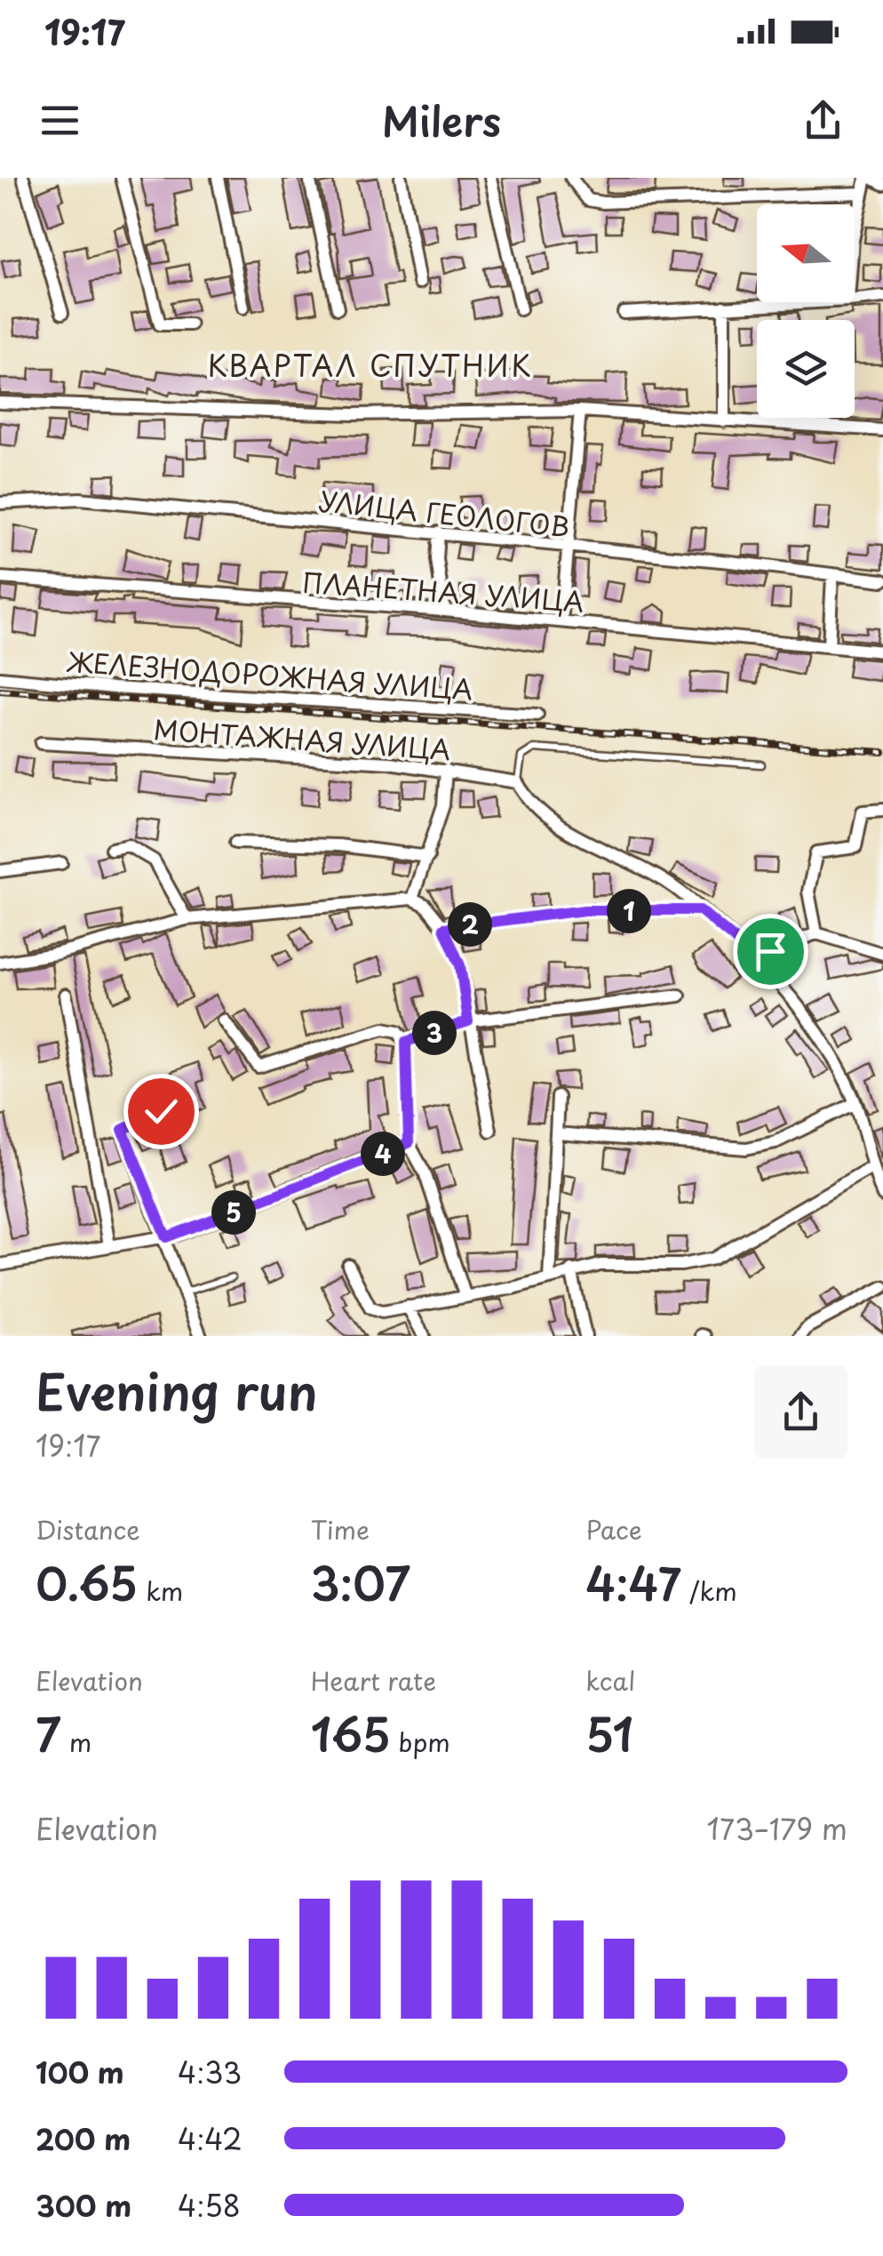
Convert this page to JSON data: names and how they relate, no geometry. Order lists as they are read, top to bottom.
{
  "streets": {
    "street": [
      "УЛИЦА ГЕОЛОГОВ",
      "ПЛАНЕТНАЯ УЛИЦА",
      "ЖЕЛЕЗНОДОРОЖНАЯ УЛИЦА",
      "МОНТАЖНАЯ УЛИЦА"
    ]
  },
  "districts": ["КВАРТАЛ СПУТНИК"],
  "north": "left",
  "page": {
    "status": "19:17",
    "header": "Milers",
    "pins": [
      "1",
      "2",
      "3",
      "4",
      "5"
    ],
    "heading": ["Evening run", "19:17"],
    "stats": [
      ["Distance", "0.65 km"],
      ["Time", "3:07"],
      ["Pace", "4:47 /km"],
      ["Elevation", "7 m"],
      ["Heart rate", "165 bpm"],
      ["kcal", "51"]
    ],
    "chart": ["Elevation", "173–179 m"],
    "list": [
      {
        "name": "100 m",
        "note": "4:33"
      },
      {
        "name": "200 m",
        "note": "4:42"
      },
      {
        "name": "300 m",
        "note": "4:58"
      }
    ]
  }
}
